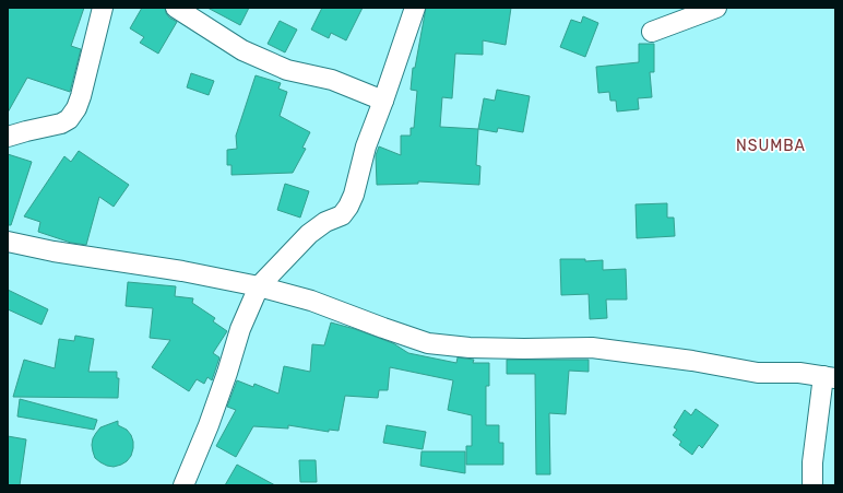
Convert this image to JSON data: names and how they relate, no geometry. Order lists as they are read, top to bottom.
{
  "districts": ["NSUMBA"]
}
